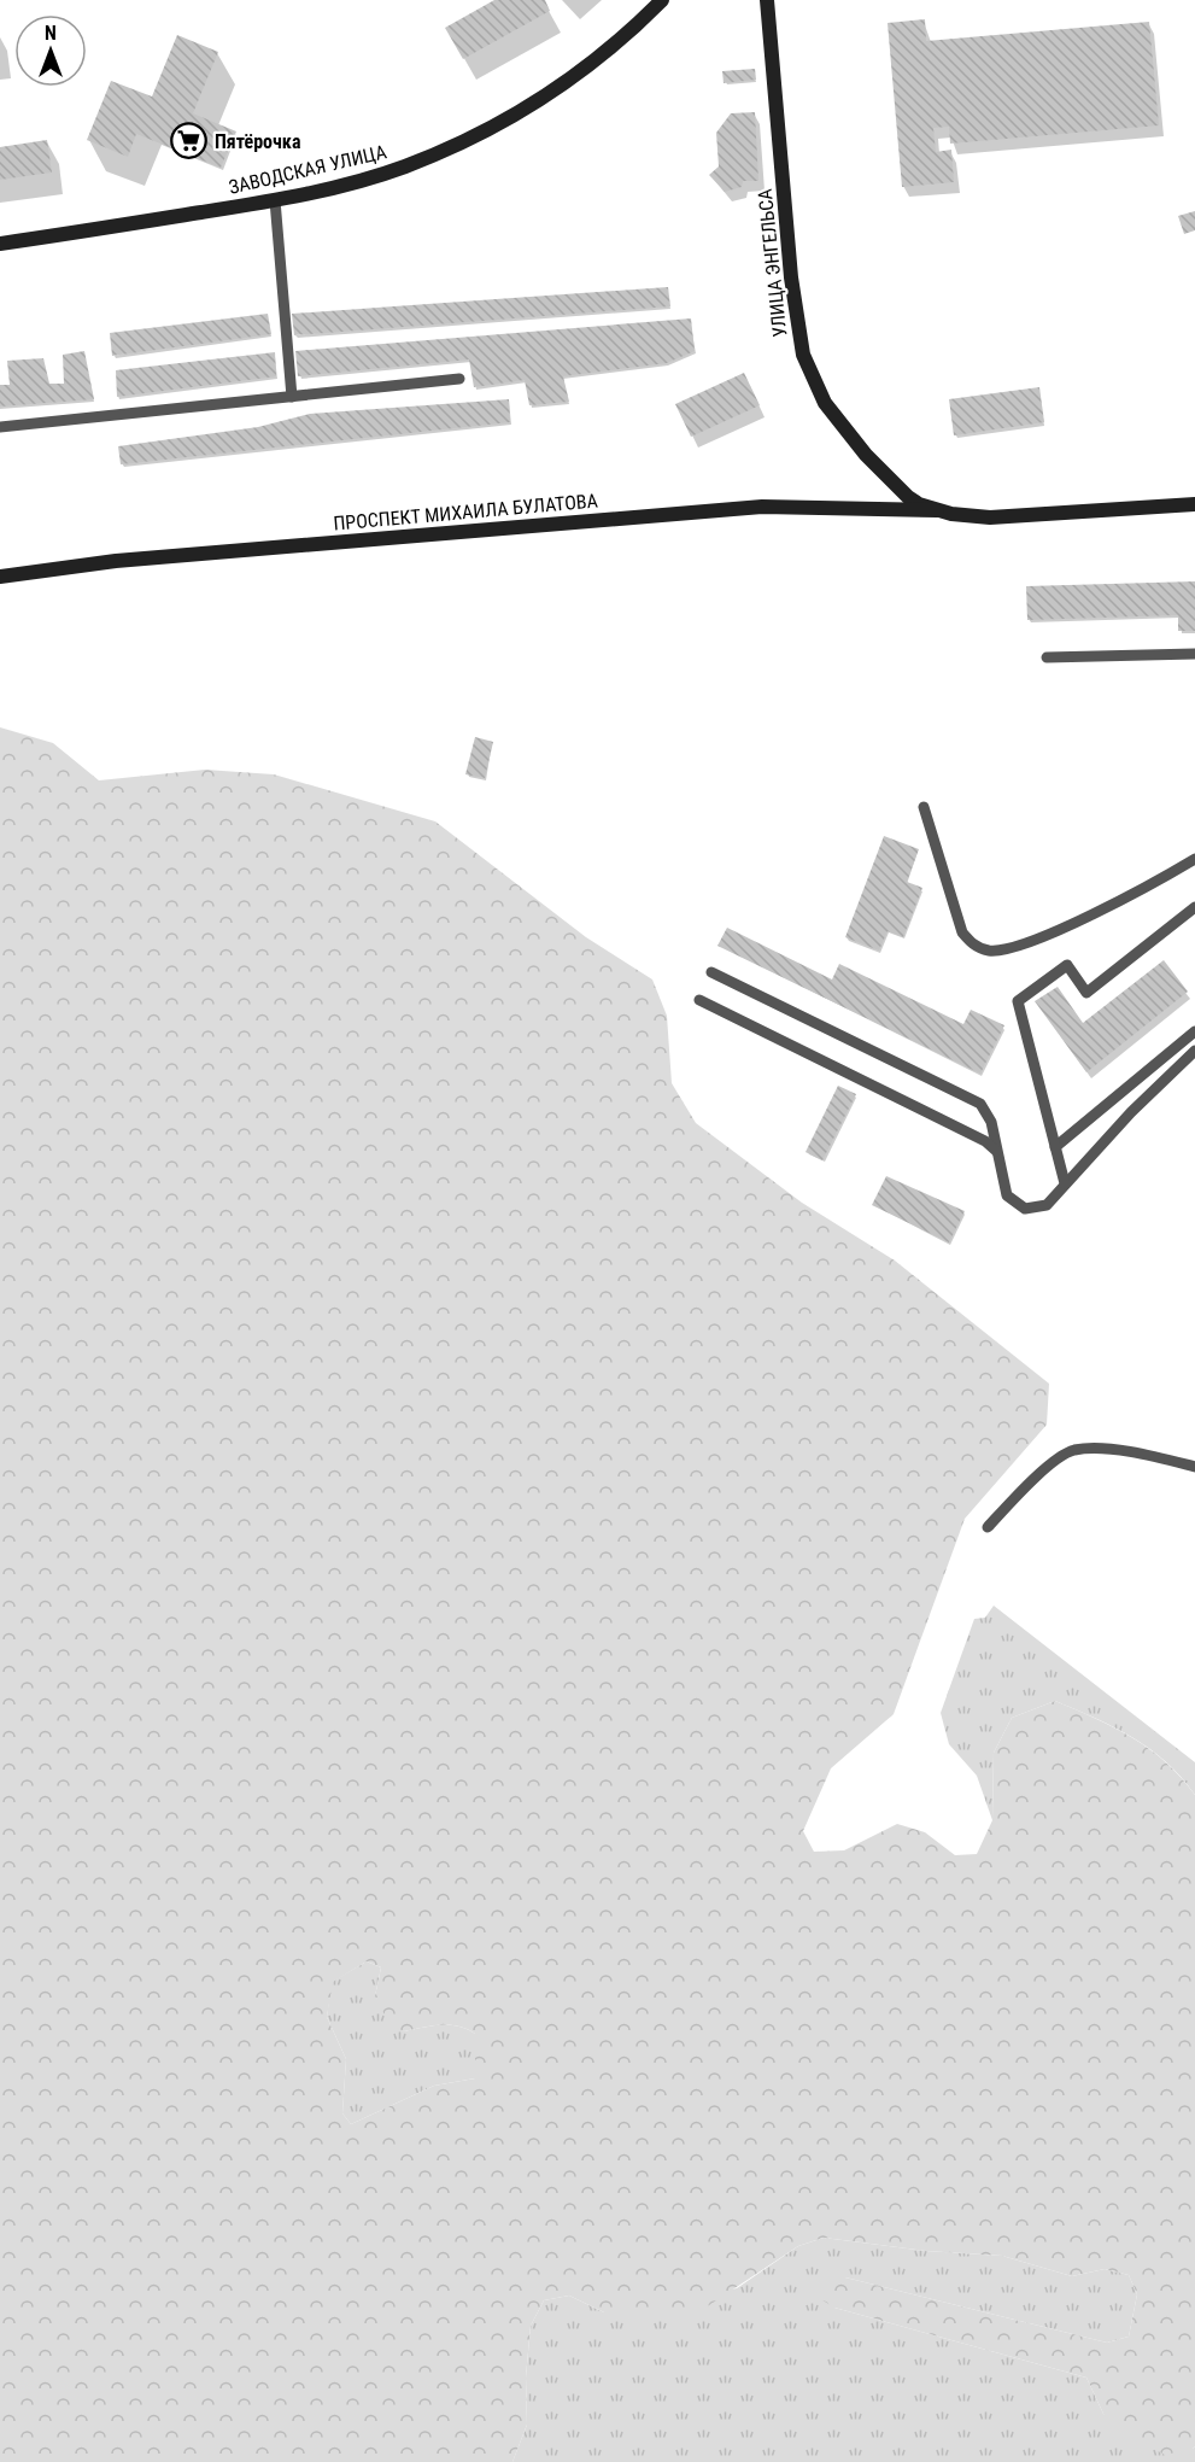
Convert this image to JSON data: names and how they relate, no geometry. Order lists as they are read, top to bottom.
{
  "streets": {
    "street": ["ЗАВОДСКАЯ УЛИЦА", "УЛИЦА ЭНГЕЛЬСА", "ПРОСПЕКТ МИХАИЛА БУЛАТОВА"]
  },
  "crossings": [
    ["УЛИЦА ЭНГЕЛЬСА", "ПРОСПЕКТ МИХАИЛА БУЛАТОВА"]
  ],
  "places": {
    "supermarket": ["Пятёрочка"]
  },
  "north": "top"
}
